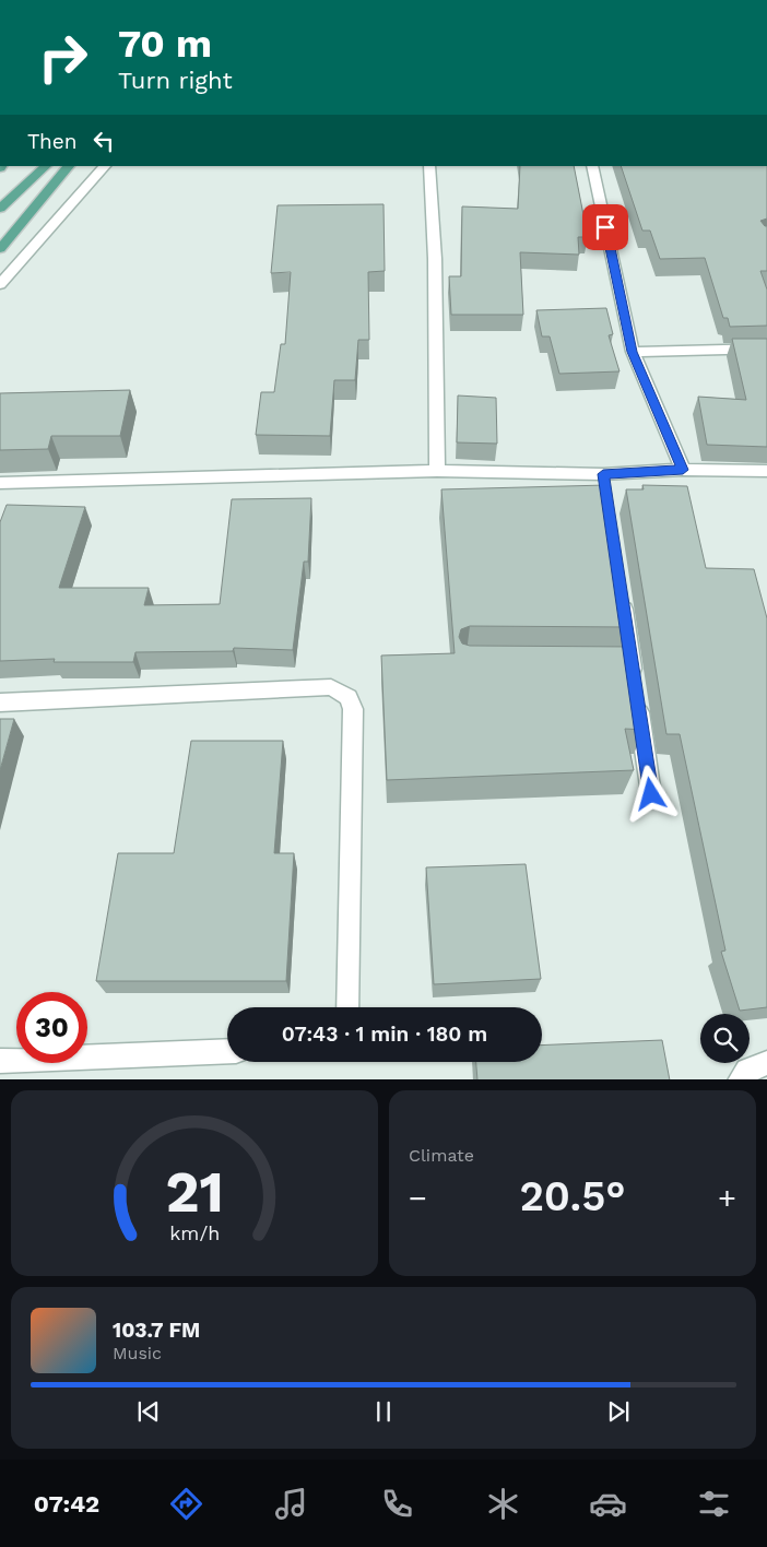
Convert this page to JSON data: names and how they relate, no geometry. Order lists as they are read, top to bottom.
{
  "page": {
    "turn": ["70 m", "Turn right"],
    "then": "Then",
    "limit": "30",
    "trip": "07:43 · 1 min · 180 m",
    "tile": "Climate",
    "heat": ["−", "20.5°", "+"],
    "song": ["103.7 FM", "Music"],
    "tabs": "07:42",
    "gauge": ["21", "km/h"]
  }
}
